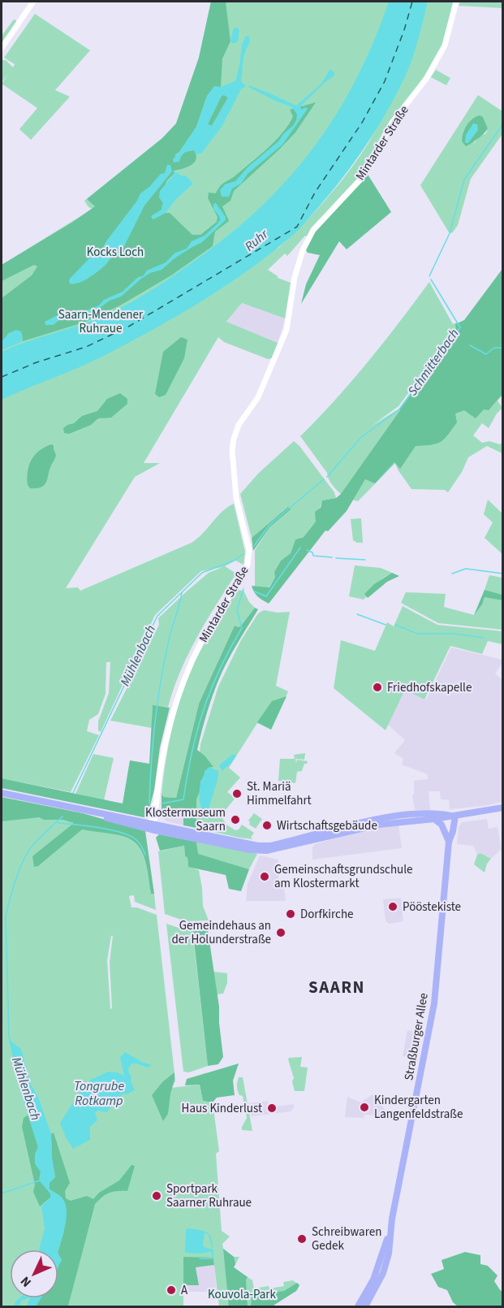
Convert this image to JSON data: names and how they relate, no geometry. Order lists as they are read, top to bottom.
{
  "streets": {
    "main road": ["Mintarder Straße", "Straßburger Allee"]
  },
  "districts": ["SAARN"],
  "water": [
    "Ruhr",
    "Schmitterbach",
    "Mühlenbach",
    "Tongrube Rotkamp"
  ],
  "parks": ["Kocks Loch", "Saarn-Mendener Ruhraue", "Kouvola-Park"],
  "places": [
    "Friedhofskapelle",
    "St. Mariä Himmelfahrt",
    "Klostermuseum Saarn",
    "Wirtschaftsgebäude",
    "Gemeinschaftsgrundschule am Klostermarkt",
    "Pööstekiste",
    "Dorfkirche",
    "Gemeindehaus an der Holunderstraße",
    "Kindergarten Langenfeldstraße",
    "Haus Kinderlust",
    "Sportpark Saarner Ruhraue",
    "Schreibwaren Gedek",
    "A"
  ],
  "north": "bottom left"
}
